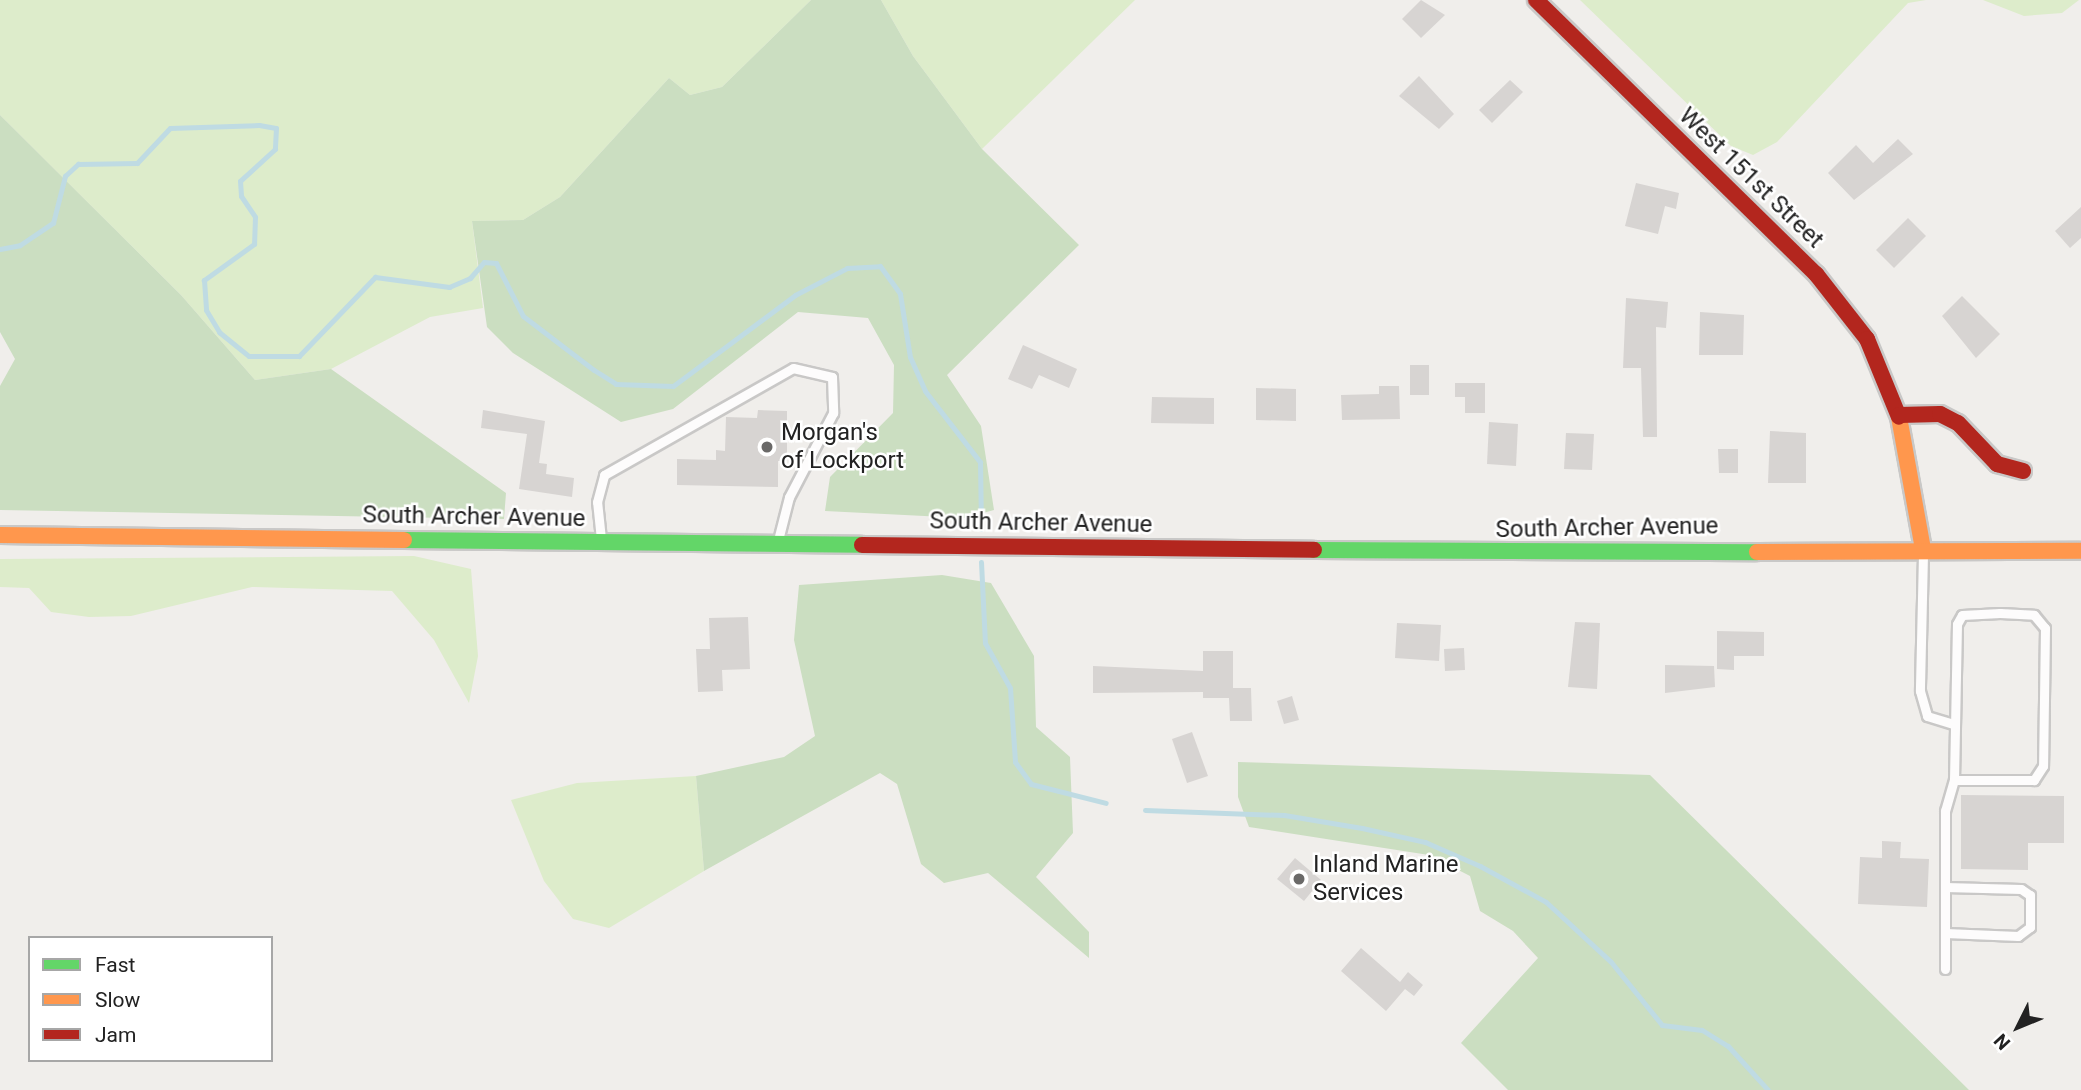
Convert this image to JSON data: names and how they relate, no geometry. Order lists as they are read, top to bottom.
{
  "streets": {
    "main road": ["West 151st Street", "South Archer Avenue"]
  },
  "crossings": [
    ["West 151st Street", "South Archer Avenue"]
  ],
  "places": ["Morgan's of Lockport", "Inland Marine Services"],
  "legend": ["Fast", "Slow", "Jam"],
  "north": "bottom left"
}
